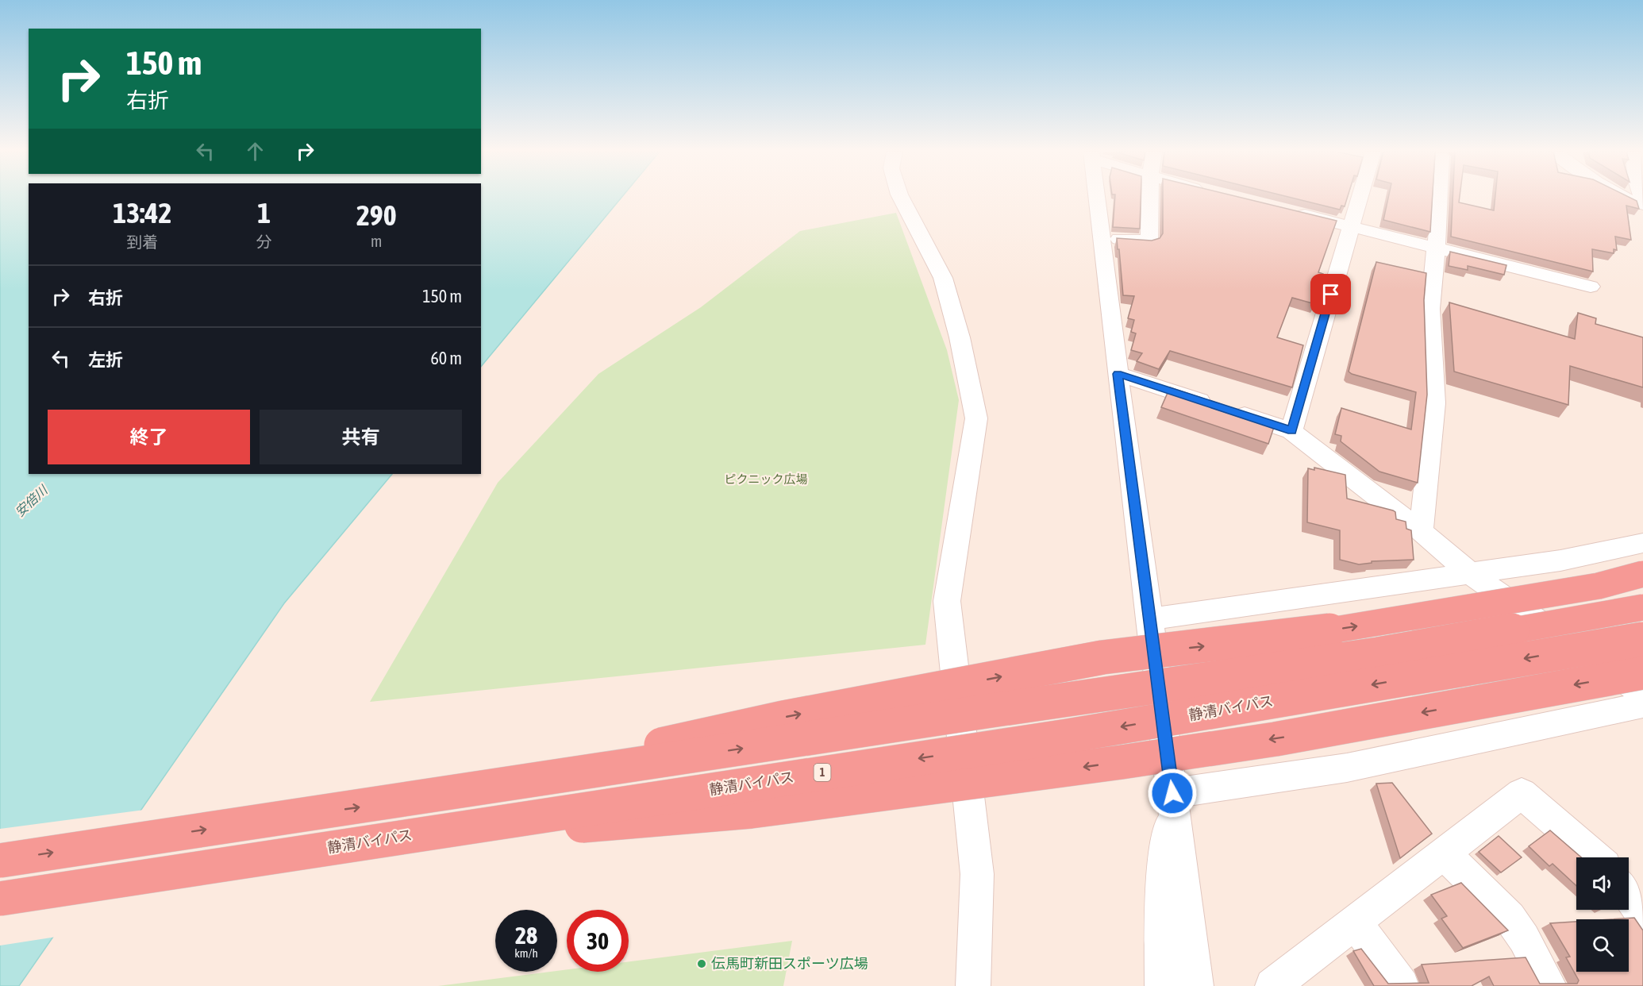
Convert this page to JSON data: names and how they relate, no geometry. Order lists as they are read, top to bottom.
{
  "streets": {
    "highway": ["静清バイパス", "1"]
  },
  "water": ["安倍川"],
  "parks": ["ピクニック広場"],
  "places": ["伝馬町新田スポーツ広場"],
  "page": {
    "turn": ["150 m", "右折"],
    "eta": [
      "13:42",
      "到着",
      "1",
      "分",
      "290",
      "m"
    ],
    "list": [
      {
        "name": "右折",
        "value": "150 m"
      },
      {
        "name": "左折",
        "value": "60 m"
      }
    ],
    "buttons": ["終了", "共有"],
    "speed": "28 km/h",
    "limit": "30"
  }
}
